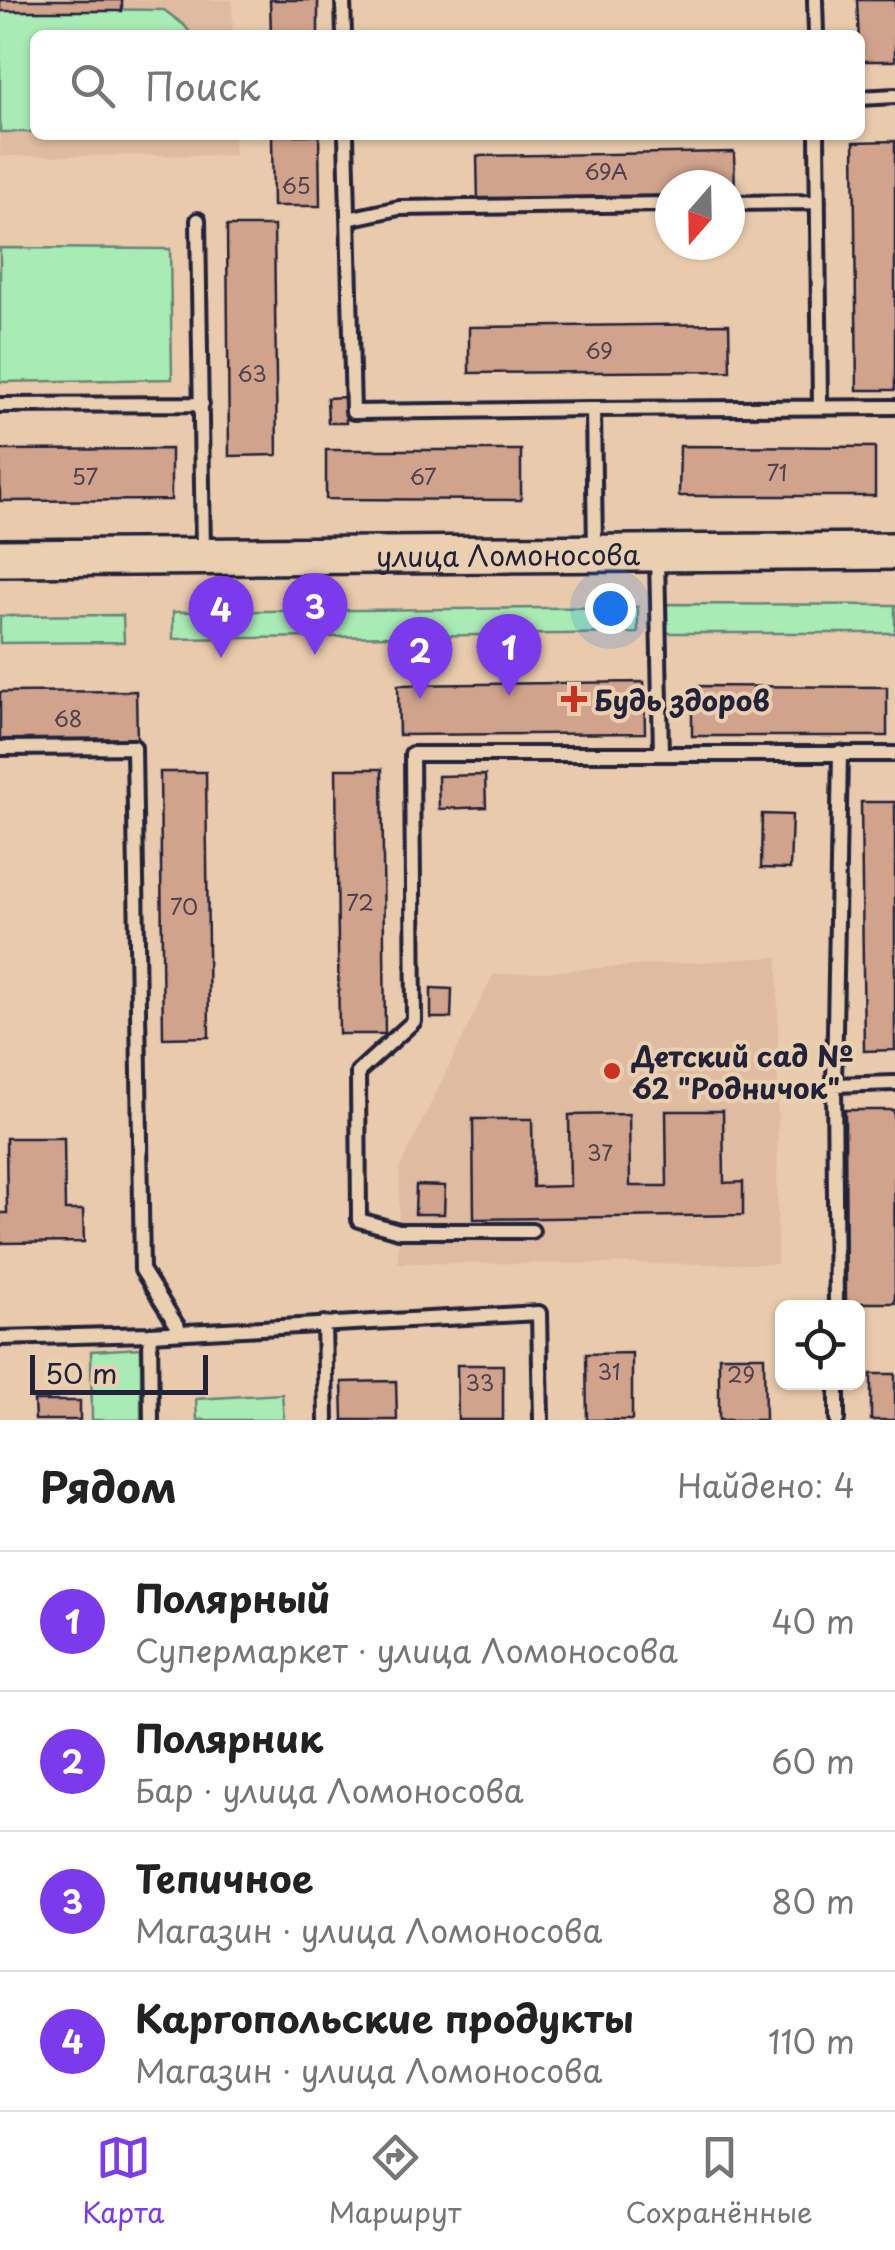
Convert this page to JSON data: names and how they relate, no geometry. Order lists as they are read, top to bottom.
{
  "streets": {
    "main road": ["улица Ломоносова"]
  },
  "places": {
    "health": ["Будь здоров"],
    "other": ["Детский сад № 62 \"Родничок\""]
  },
  "house_numbers": [
    "69А",
    "65",
    "69",
    "63",
    "71",
    "57",
    "67",
    "68",
    "72",
    "70",
    "37",
    "31",
    "29",
    "33"
  ],
  "scale_bar": "50 m",
  "north": "bottom",
  "page": {
    "search": "Поиск",
    "pins": [
      "3",
      "4",
      "1",
      "2"
    ],
    "scale": "50 m",
    "heading": ["Рядом", "Найдено: 4"],
    "list": [
      {
        "mark": "1",
        "name": "Полярный",
        "note": "Супермаркет · улица Ломоносова",
        "value": "40 m"
      },
      {
        "mark": "2",
        "name": "Полярник",
        "note": "Бар · улица Ломоносова",
        "value": "60 m"
      },
      {
        "mark": "3",
        "name": "Тепичное",
        "note": "Магазин · улица Ломоносова",
        "value": "80 m"
      },
      {
        "mark": "4",
        "name": "Каргопольские продукты",
        "note": "Магазин · улица Ломоносова",
        "value": "110 m"
      }
    ],
    "nav": ["Карта", "Маршрут", "Сохранённые"]
  }
}
